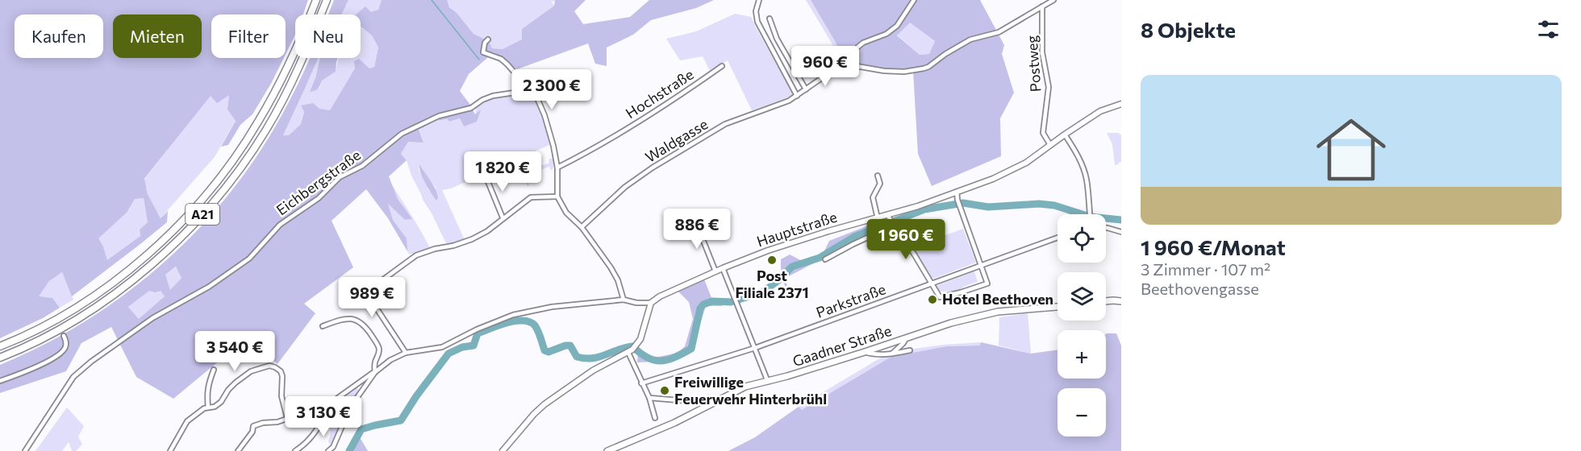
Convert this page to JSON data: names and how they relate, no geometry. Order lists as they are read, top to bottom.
{
  "streets": {
    "highway": ["A21"],
    "main road": ["Hauptstraße", "Gaadner Straße"],
    "street": [
      "Postweg",
      "Hochstraße",
      "Waldgasse",
      "Eichbergstraße",
      "Parkstraße"
    ]
  },
  "crossings": [
    ["Postweg", "Hauptstraße"]
  ],
  "places": ["Post Filiale 2371", "Hotel Beethoven", "Freiwillige Feuerwehr Hinterbrühl"],
  "page": {
    "heading": "8 Objekte",
    "chip": [
      "Kaufen",
      "Mieten",
      "Filter",
      "Neu"
    ],
    "price": [
      "960 €",
      "2 300 €",
      "1 820 €",
      "886 €",
      "1 960 €",
      "989 €",
      "3 540 €",
      "3 130 €"
    ],
    "list": [
      {
        "name": "1 960 €/Monat",
        "note": "3 Zimmer · 107 m² · Beethovengasse"
      }
    ],
    "map_buttons": ["+", "−"]
  }
}
